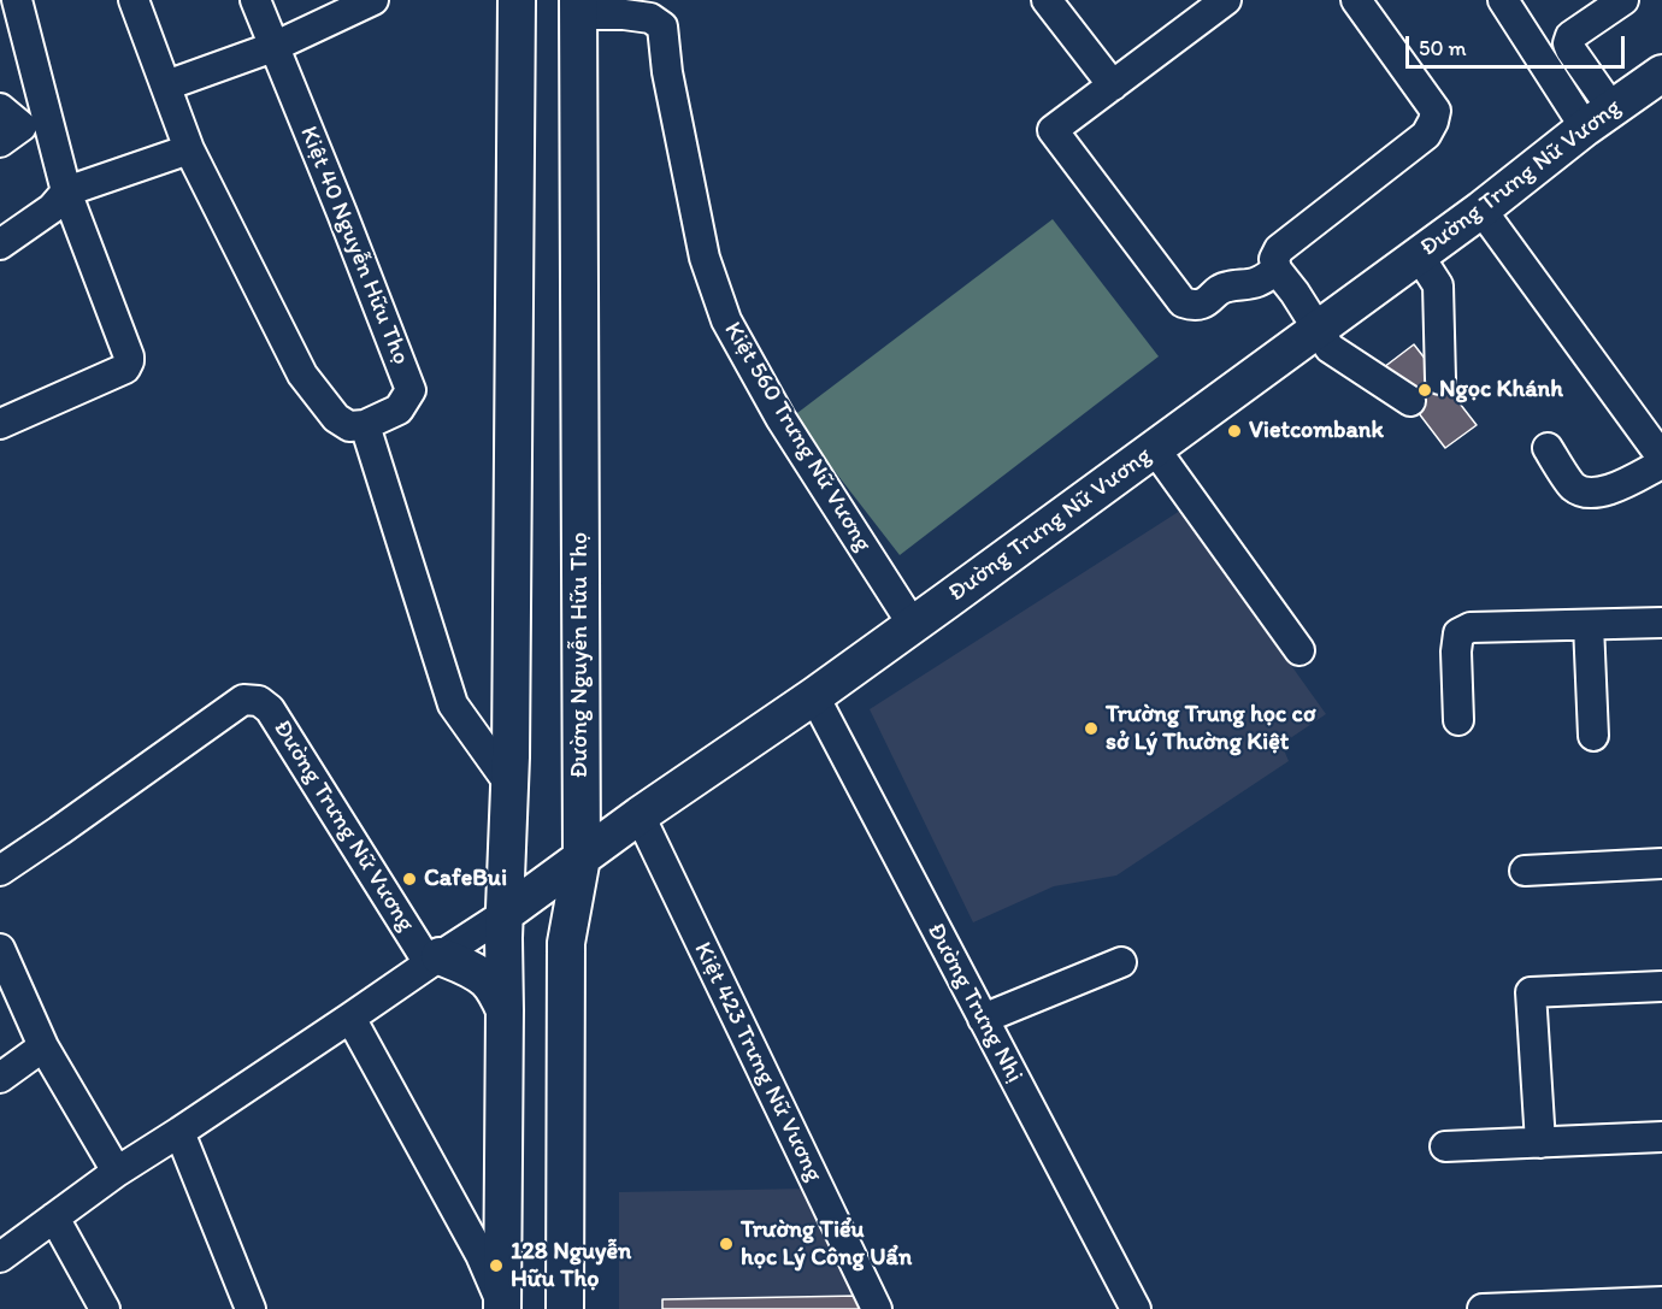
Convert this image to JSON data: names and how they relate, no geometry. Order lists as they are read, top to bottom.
{
  "streets": {
    "main road": ["Đường Trưng Nữ Vương", "Đường Nguyễn Hữu Thọ"],
    "street": [
      "Kiệt 40 Nguyễn Hữu Thọ",
      "Kiệt 560 Trưng Nữ Vương",
      "Đường Trưng Nhị",
      "Kiệt 423 Trưng Nữ Vương"
    ]
  },
  "crossings": [
    ["Đường Trưng Nữ Vương", "Kiệt 560 Trưng Nữ Vương"],
    ["Đường Trưng Nữ Vương", "Đường Nguyễn Hữu Thọ"],
    ["Đường Trưng Nữ Vương", "Đường Trưng Nhị"],
    ["Đường Trưng Nữ Vương", "Kiệt 423 Trưng Nữ Vương"],
    ["Kiệt 560 Trưng Nữ Vương", "Đường Nguyễn Hữu Thọ"]
  ],
  "places": [
    "Ngọc Khánh",
    "Vietcombank",
    "Trường Trung học cơ sở Lý Thường Kiệt",
    "CafeBui",
    "Trường Tiểu học Lý Công Uẩn",
    "128 Nguyễn Hữu Thọ"
  ],
  "scale_bar": "50 m"
}
